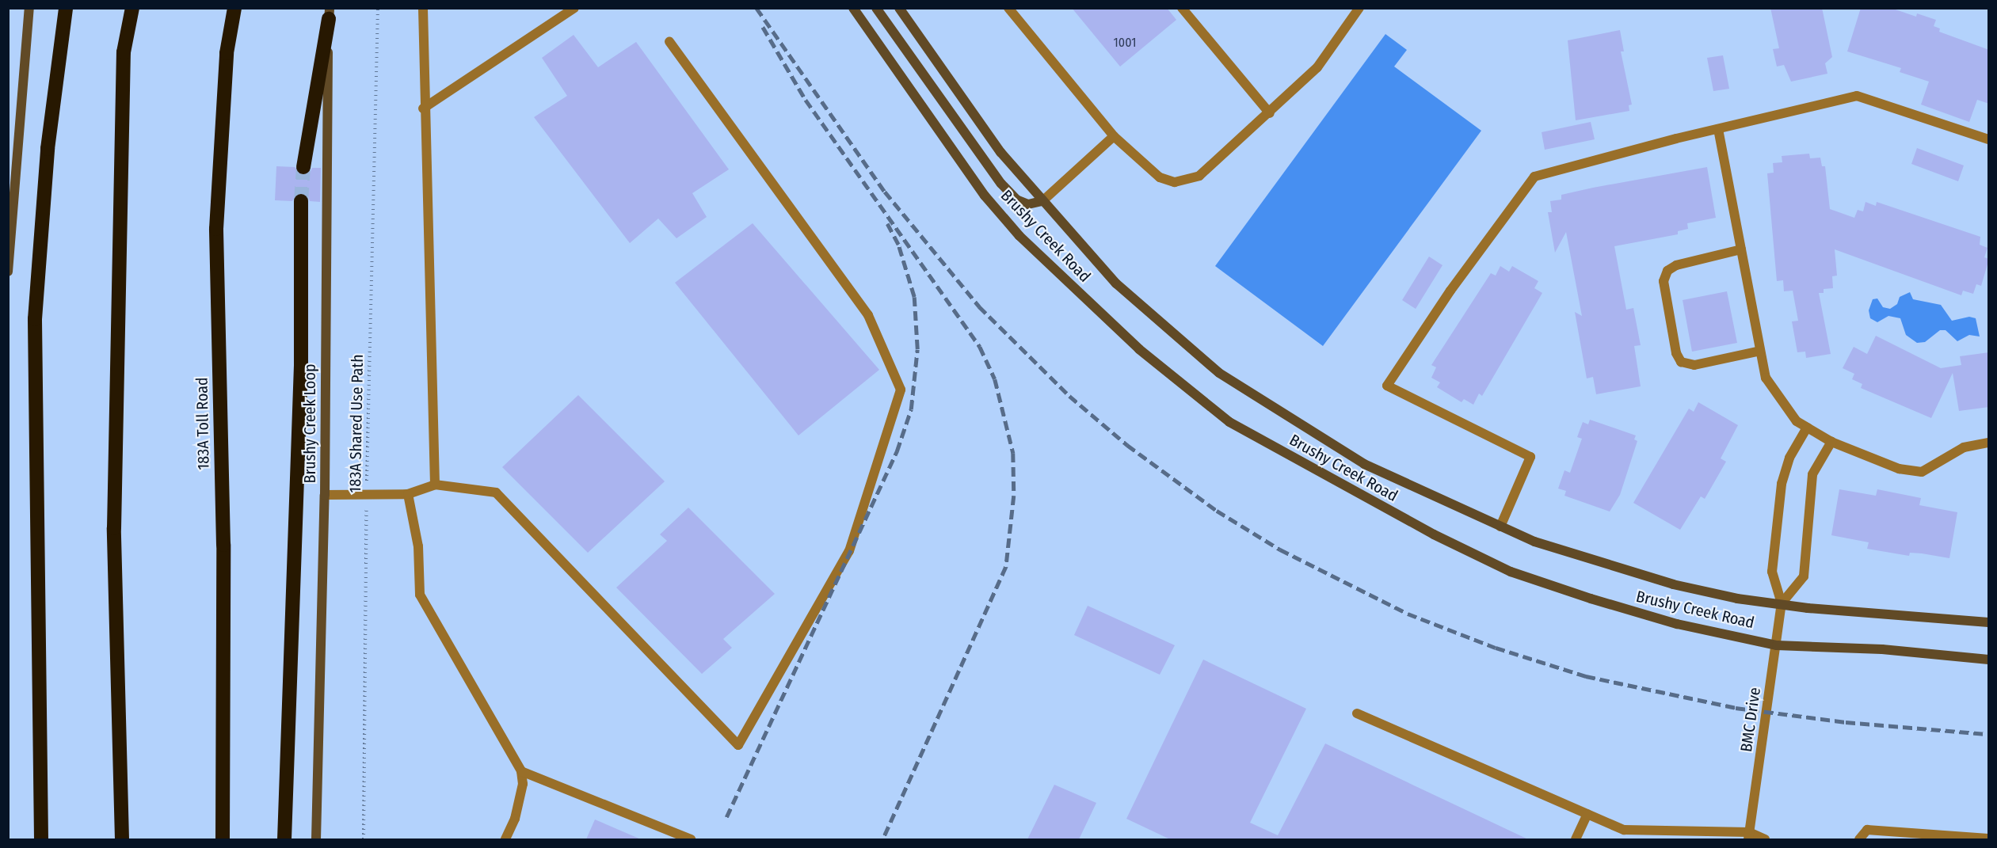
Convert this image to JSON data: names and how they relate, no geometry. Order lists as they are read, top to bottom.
{
  "streets": {
    "highway": ["183A Toll Road"],
    "main road": ["Brushy Creek Road", "Brushy Creek Loop"],
    "street": ["BMC Drive"],
    "path": ["183A Shared Use Path"]
  },
  "crossings": [
    ["Brushy Creek Road", "BMC Drive"]
  ],
  "house_numbers": ["1001"]
}
